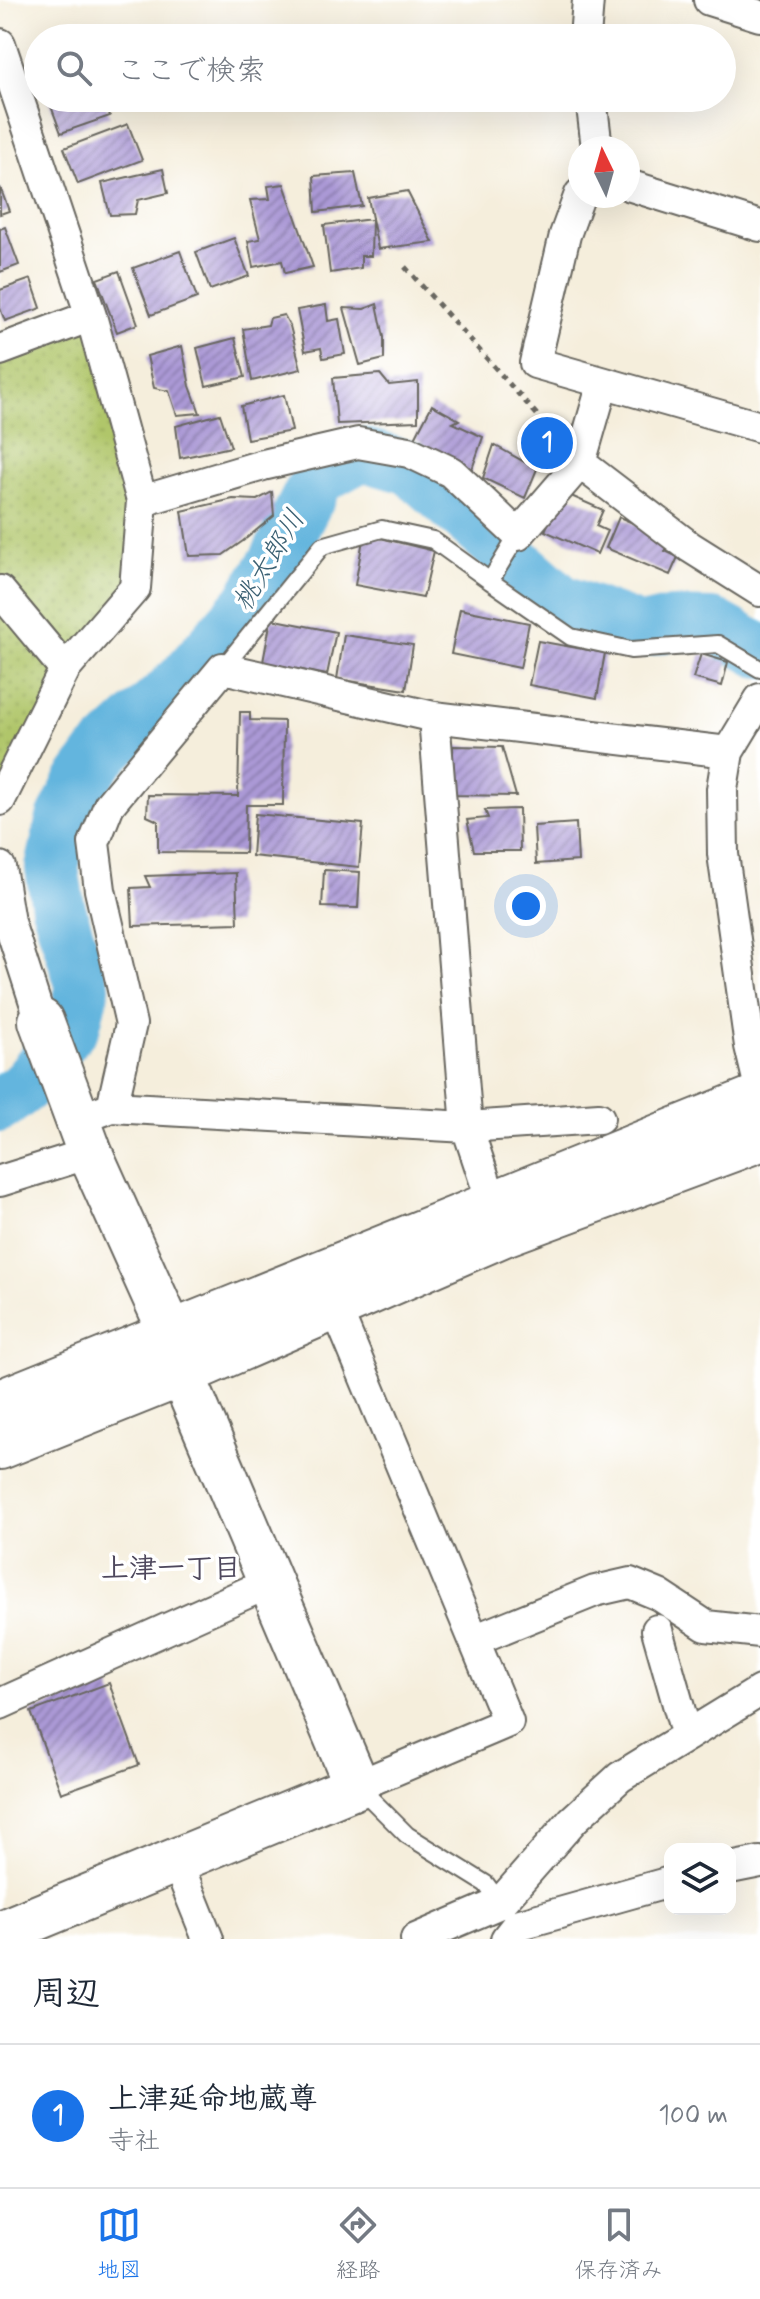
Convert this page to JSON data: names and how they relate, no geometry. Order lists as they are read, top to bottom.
{
  "districts": ["上津一丁目"],
  "water": ["桃太郎川"],
  "north": "top",
  "page": {
    "search": "ここで検索",
    "pins": "1",
    "heading": "周辺",
    "list": [
      {
        "mark": "1",
        "name": "上津延命地蔵尊",
        "note": "寺社",
        "value": "100 m"
      }
    ],
    "nav": ["地図", "経路", "保存済み"]
  }
}
